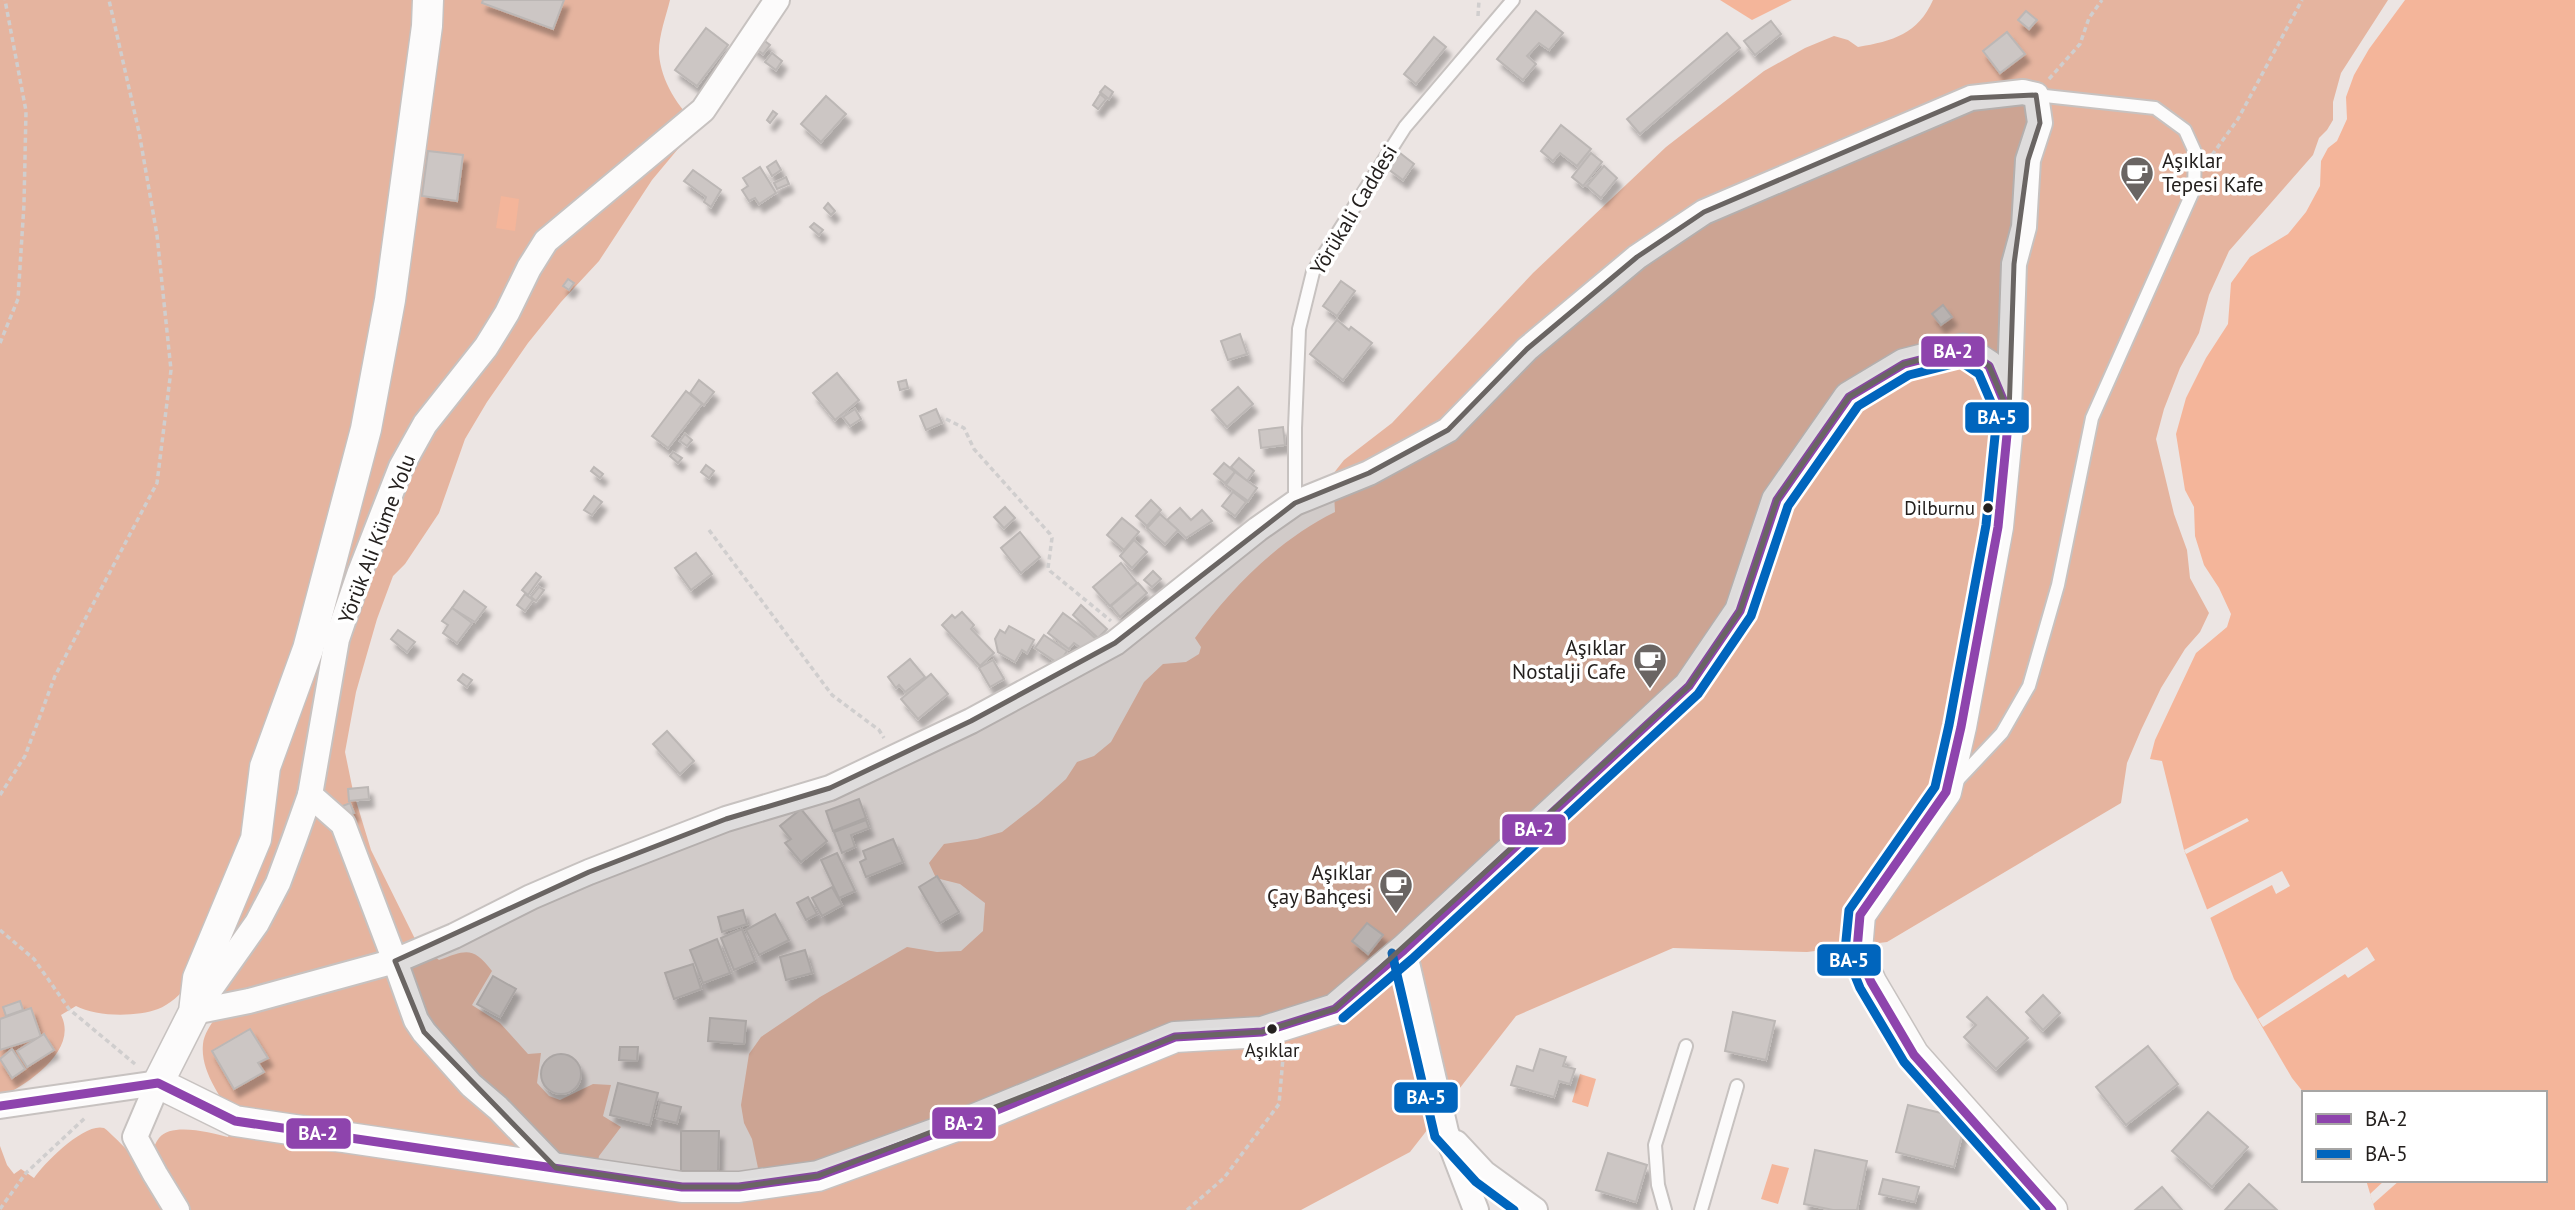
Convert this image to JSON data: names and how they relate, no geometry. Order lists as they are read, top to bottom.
{
  "streets": {
    "street": ["Yörük Ali Küme Yolu"],
    "lane": ["Yörükali Caddesi"]
  },
  "places": {
    "cafe": ["Aşıklar Tepesi Kafe", "Aşıklar Nostalji Cafe", "Aşıklar Çay Bahçesi"],
    "other": ["Dilburnu", "Aşıklar"]
  },
  "lines": ["transit line BA-2", "transit line BA-5"],
  "legend": ["BA-2", "BA-5"]
}
